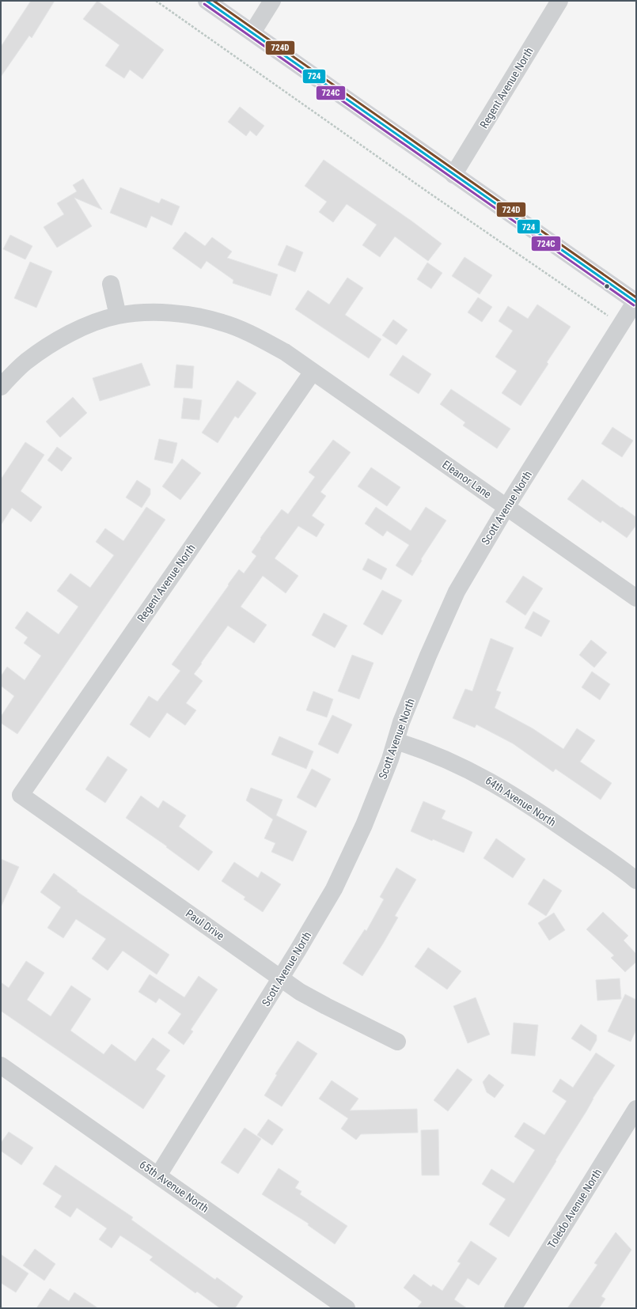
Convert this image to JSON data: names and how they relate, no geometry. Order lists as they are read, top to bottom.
{
  "streets": {
    "street": [
      "Regent Avenue North",
      "Eleanor Lane",
      "Scott Avenue North",
      "64th Avenue North",
      "Paul Drive",
      "65th Avenue North",
      "Toledo Avenue North"
    ]
  },
  "crossings": [
    ["Regent Avenue North", "Eleanor Lane"],
    ["Regent Avenue North", "Paul Drive"],
    ["Eleanor Lane", "Scott Avenue North"],
    ["Scott Avenue North", "64th Avenue North"],
    ["Scott Avenue North", "Paul Drive"],
    ["Scott Avenue North", "65th Avenue North"]
  ],
  "lines": ["transit line 724", "transit line 724D", "transit line 724C"]
}
